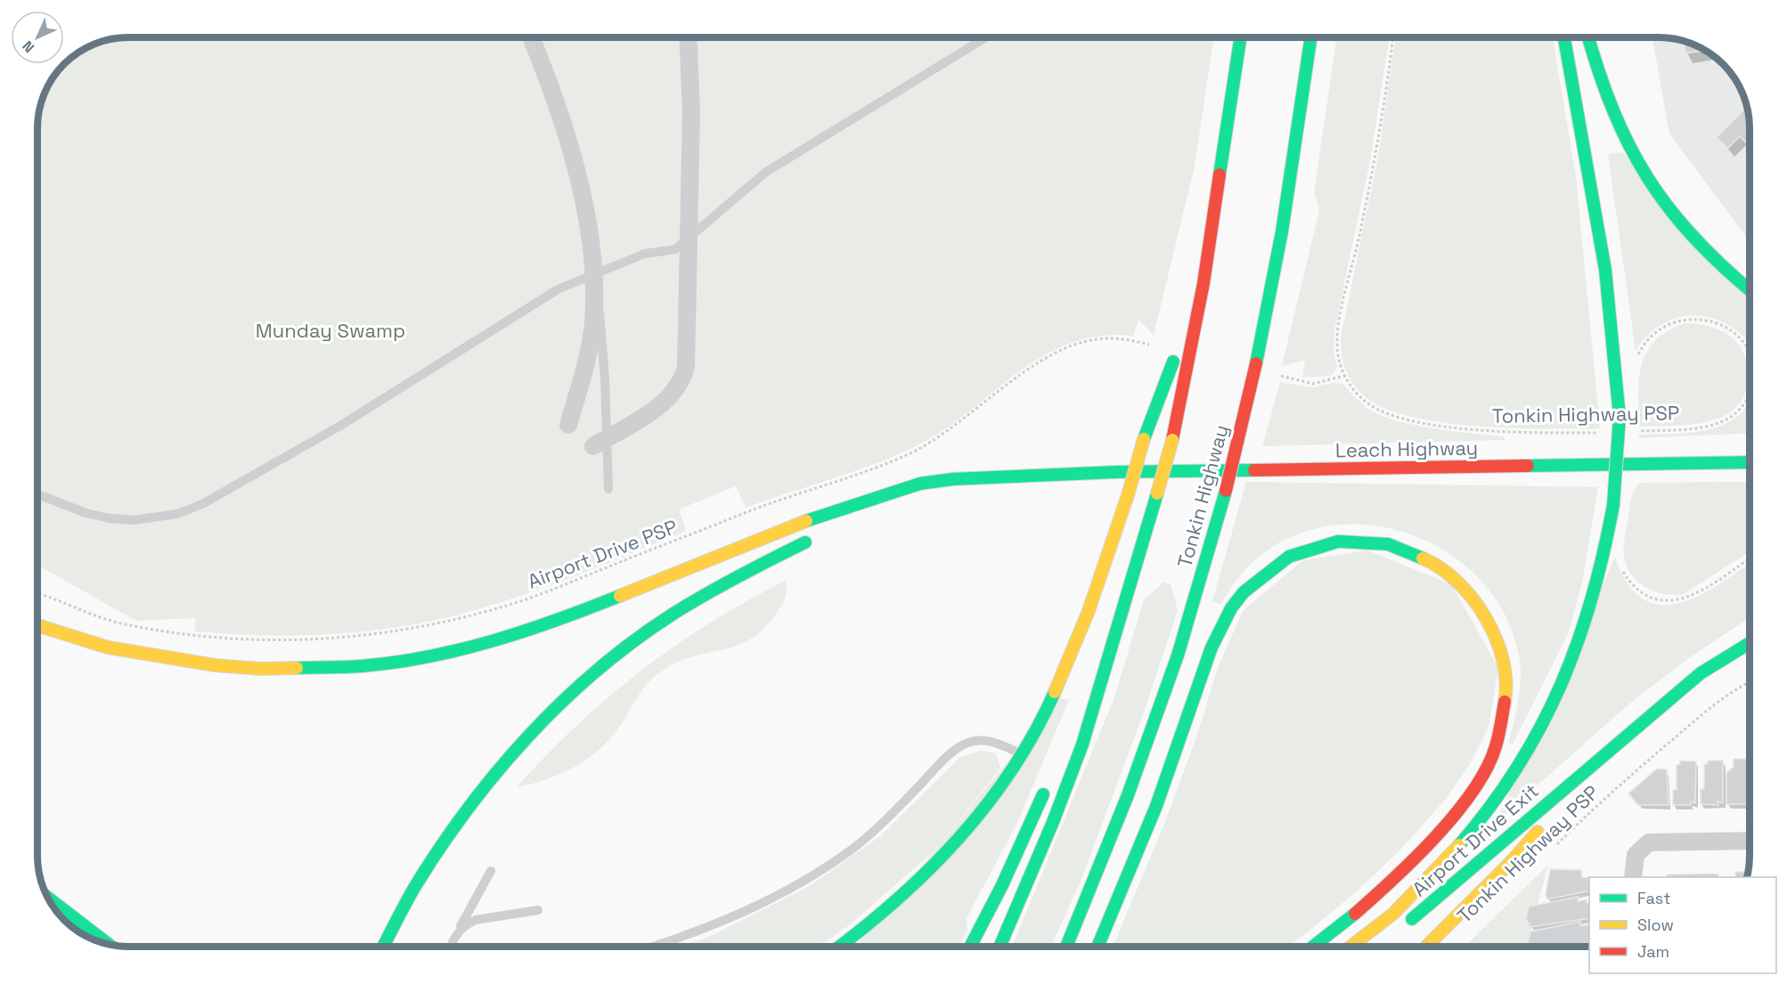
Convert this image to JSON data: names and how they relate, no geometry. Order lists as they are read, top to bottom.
{
  "streets": {
    "highway": ["Leach Highway", "Tonkin Highway", "Airport Drive Exit"],
    "path": ["Tonkin Highway PSP", "Airport Drive PSP"]
  },
  "parks": ["Munday Swamp"],
  "legend": ["Fast", "Slow", "Jam"],
  "north": "bottom left"
}
